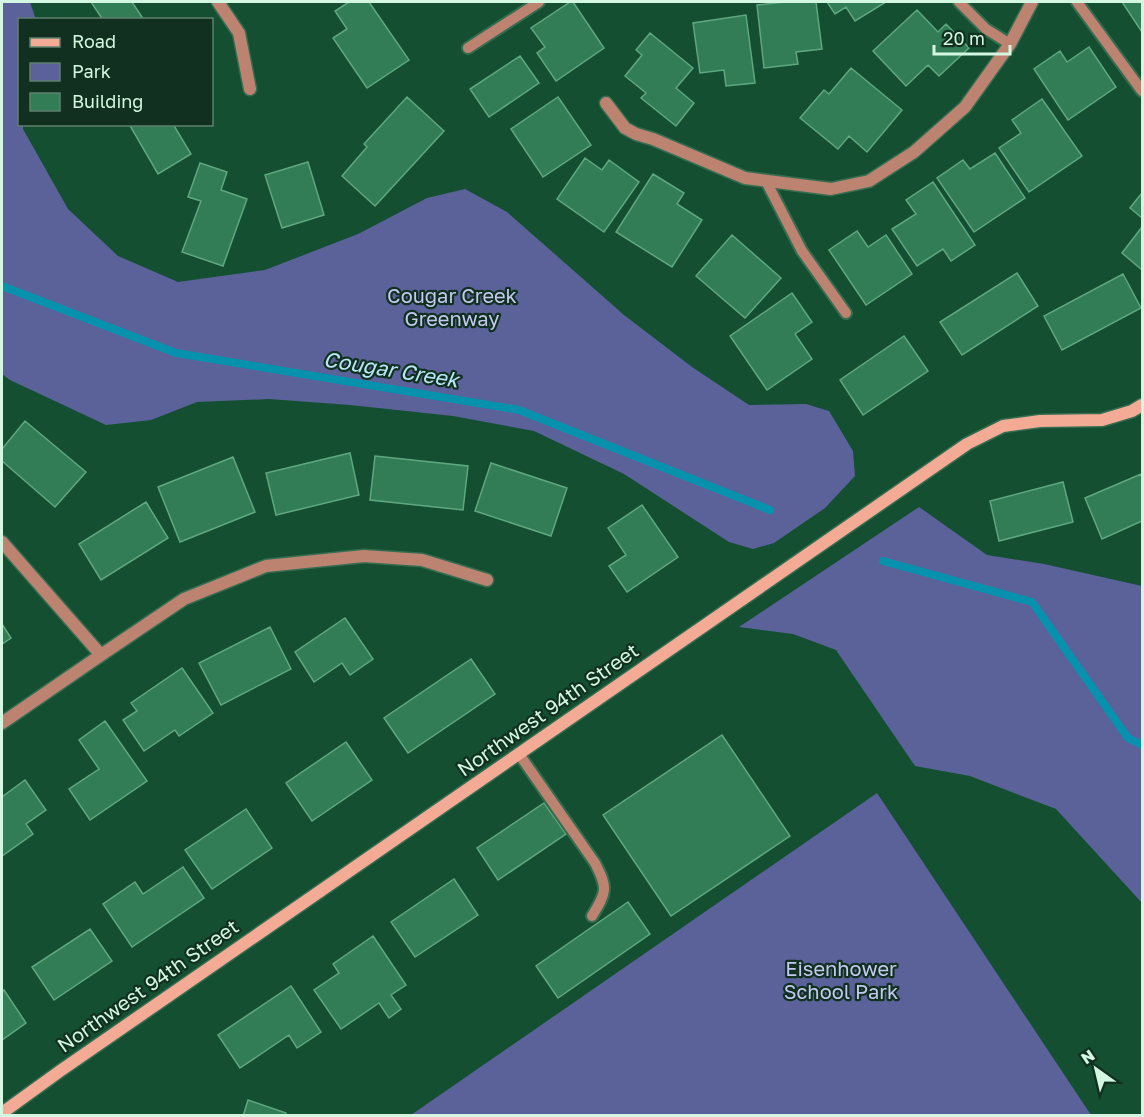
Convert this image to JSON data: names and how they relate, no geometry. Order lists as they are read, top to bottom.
{
  "streets": {
    "street": ["Northwest 94th Street"]
  },
  "water": ["Cougar Creek"],
  "parks": ["Cougar Creek Greenway", "Eisenhower School Park"],
  "legend": ["Road", "Park", "Building"],
  "scale_bar": "20 m",
  "north": "top left"
}
